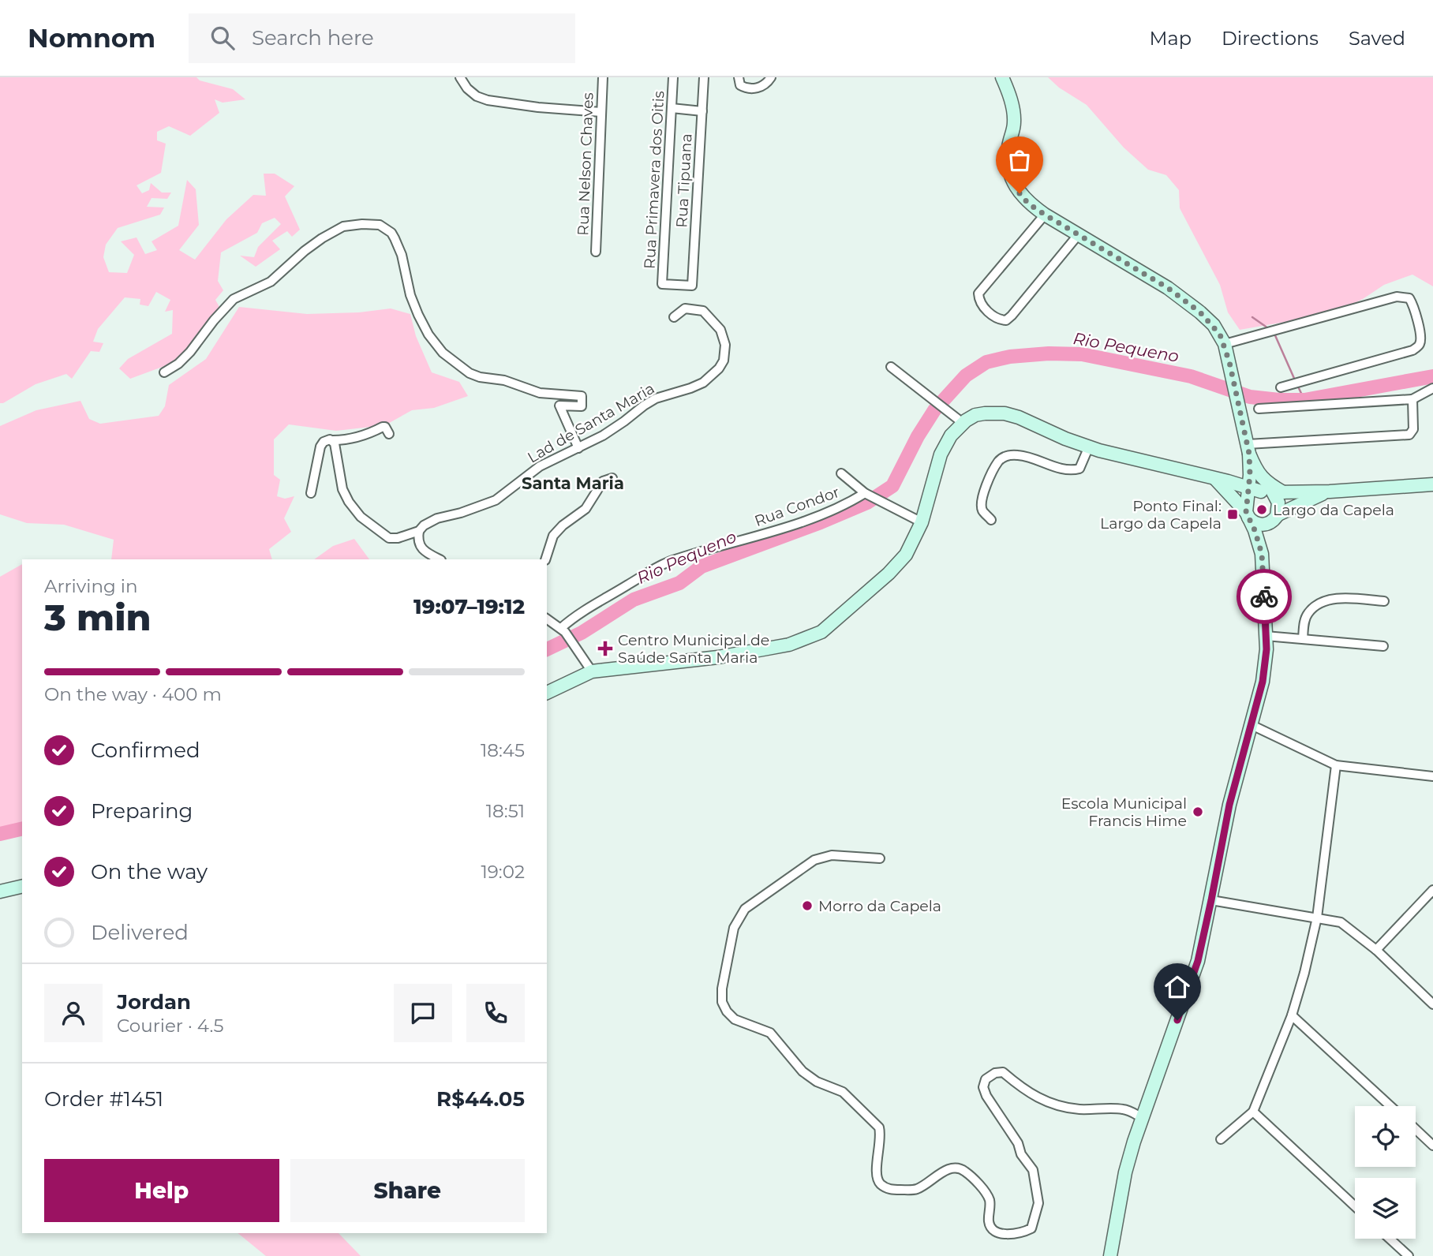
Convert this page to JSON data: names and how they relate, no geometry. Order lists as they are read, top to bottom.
{
  "streets": {
    "street": [
      "Rua Nelson Chaves",
      "Rua Primavera dos Oitis",
      "Rua Tipuana",
      "Lad de Santa Maria",
      "Rua Condor"
    ]
  },
  "crossings": [
    ["Rua Primavera dos Oitis", "Rua Tipuana"]
  ],
  "districts": ["Santa Maria"],
  "water": ["Rio Pequeno"],
  "places": {
    "other": ["Largo da Capela", "Escola Municipal Francis Hime", "Morro da Capela"],
    "transit": ["Ponto Final: Largo da Capela"],
    "health": ["Centro Municipal de Saúde Santa Maria"]
  },
  "page": {
    "header": "Nomnom",
    "search": "Search here",
    "nav": ["Map", "Directions", "Saved"],
    "heading": ["3 min", "Arriving in", "19:07–19:12"],
    "panel": [
      "Jordan",
      "Courier · 4.5",
      "Order #1451",
      "R$44.05"
    ],
    "bar": "On the way · 400 m",
    "list": [
      ["Confirmed", "18:45"],
      ["Preparing", "18:51"],
      ["On the way", "19:02"],
      "Delivered"
    ],
    "buttons": ["Help", "Share"]
  }
}
